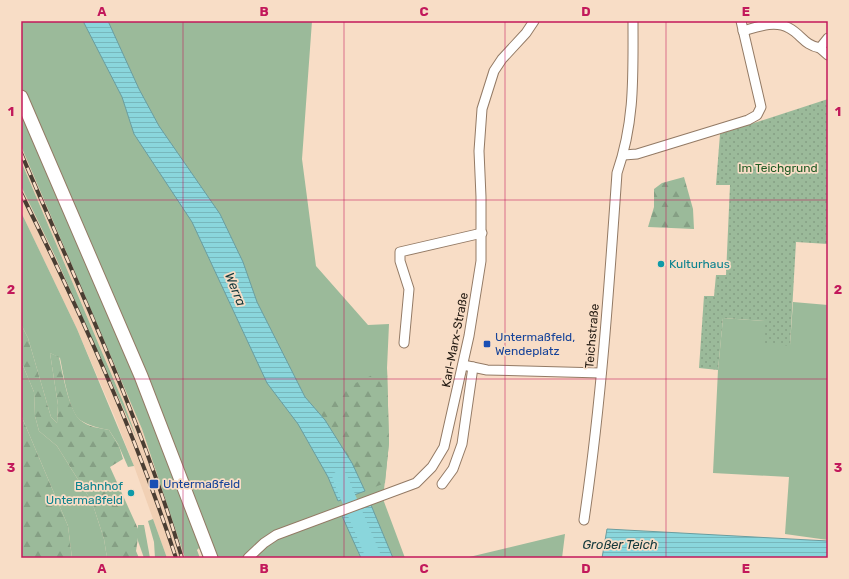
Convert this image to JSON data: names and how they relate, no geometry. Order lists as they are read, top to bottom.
{
  "streets": {
    "street": ["Teichstraße", "Karl-Marx-Straße"]
  },
  "water": ["Werra", "Großer Teich"],
  "parks": ["Im Teichgrund"],
  "places": {
    "other": ["Kulturhaus", "Bahnhof Untermaßfeld"],
    "transit": ["Untermaßfeld, Wendeplatz", "Untermaßfeld"]
  },
  "grid": {
    "columns": [
      "A",
      "B",
      "C",
      "D",
      "E"
    ],
    "rows": ["1", "2", "3"]
  }
}
